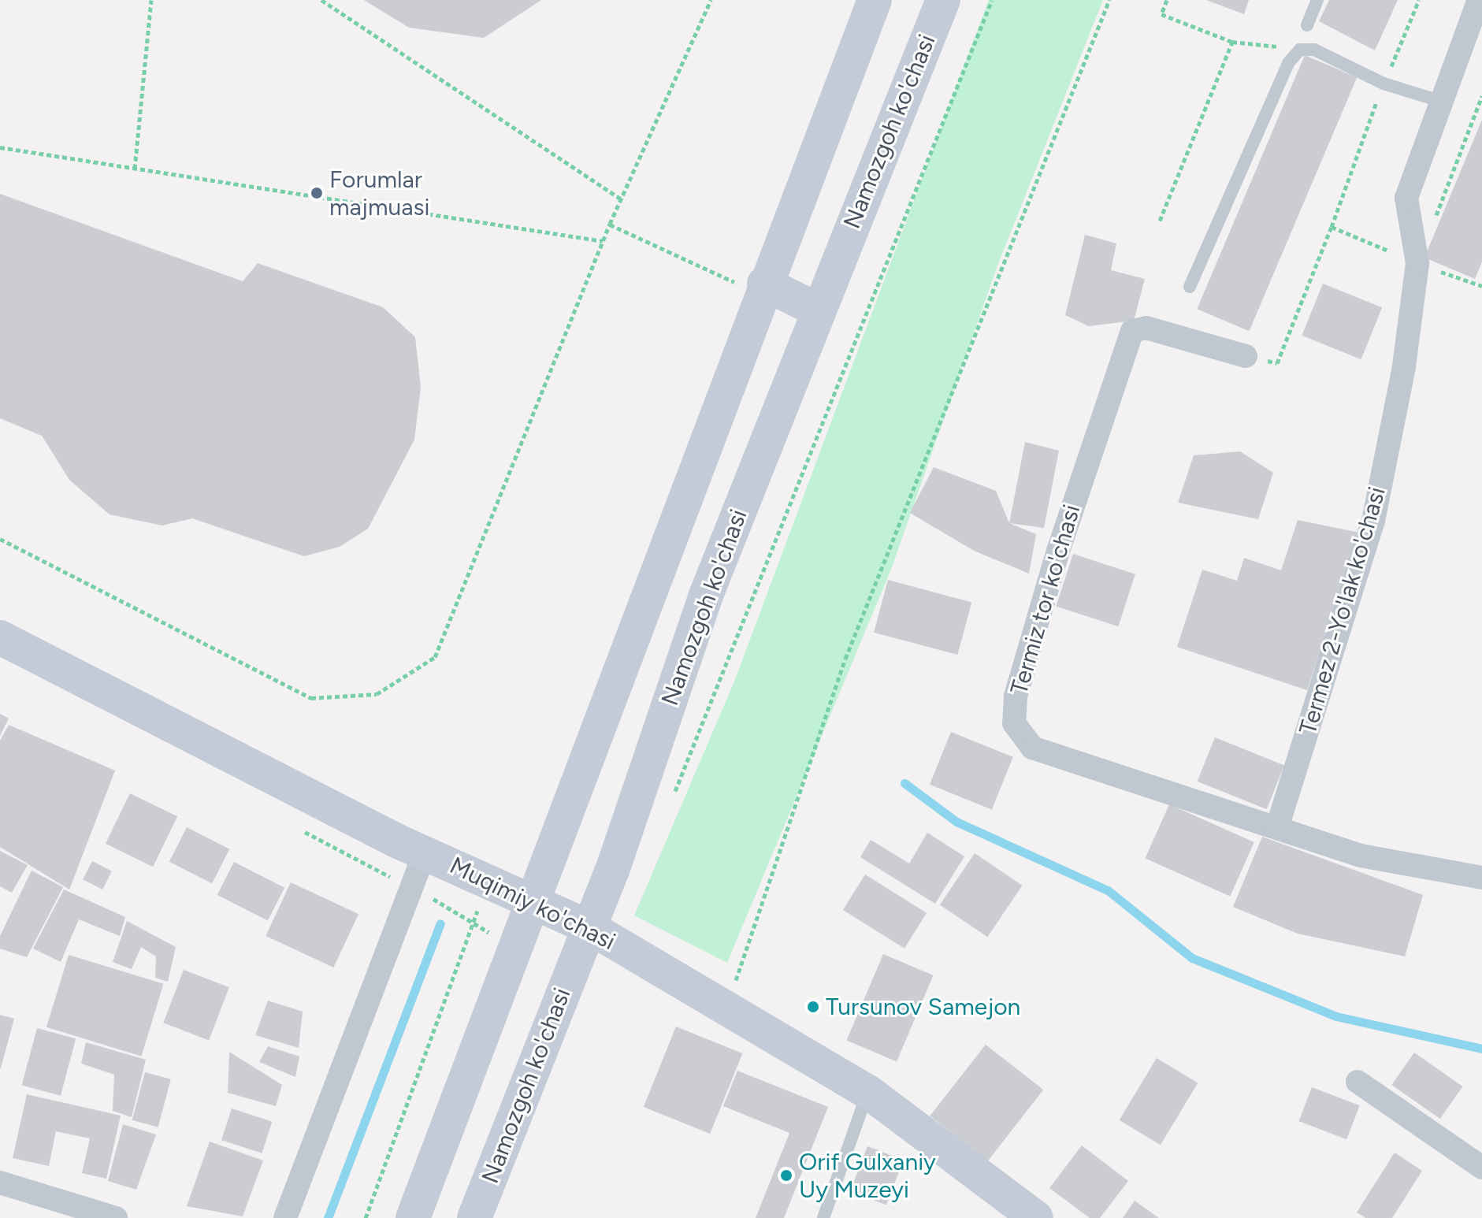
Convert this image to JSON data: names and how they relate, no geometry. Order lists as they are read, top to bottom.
{
  "streets": {
    "main road": ["Namozgoh ko'chasi", "Muqimiy ko'chasi"],
    "street": ["Termiz tor ko'chasi", "Termez 2-Yo'lak ko'chasi"]
  },
  "crossings": [
    ["Namozgoh ko'chasi", "Muqimiy ko'chasi"],
    ["Termiz tor ko'chasi", "Termez 2-Yo'lak ko'chasi"]
  ],
  "places": ["Forumlar majmuasi", "Tursunov Samejon", "Orif Gulxaniy Uy Muzeyi"]
}
